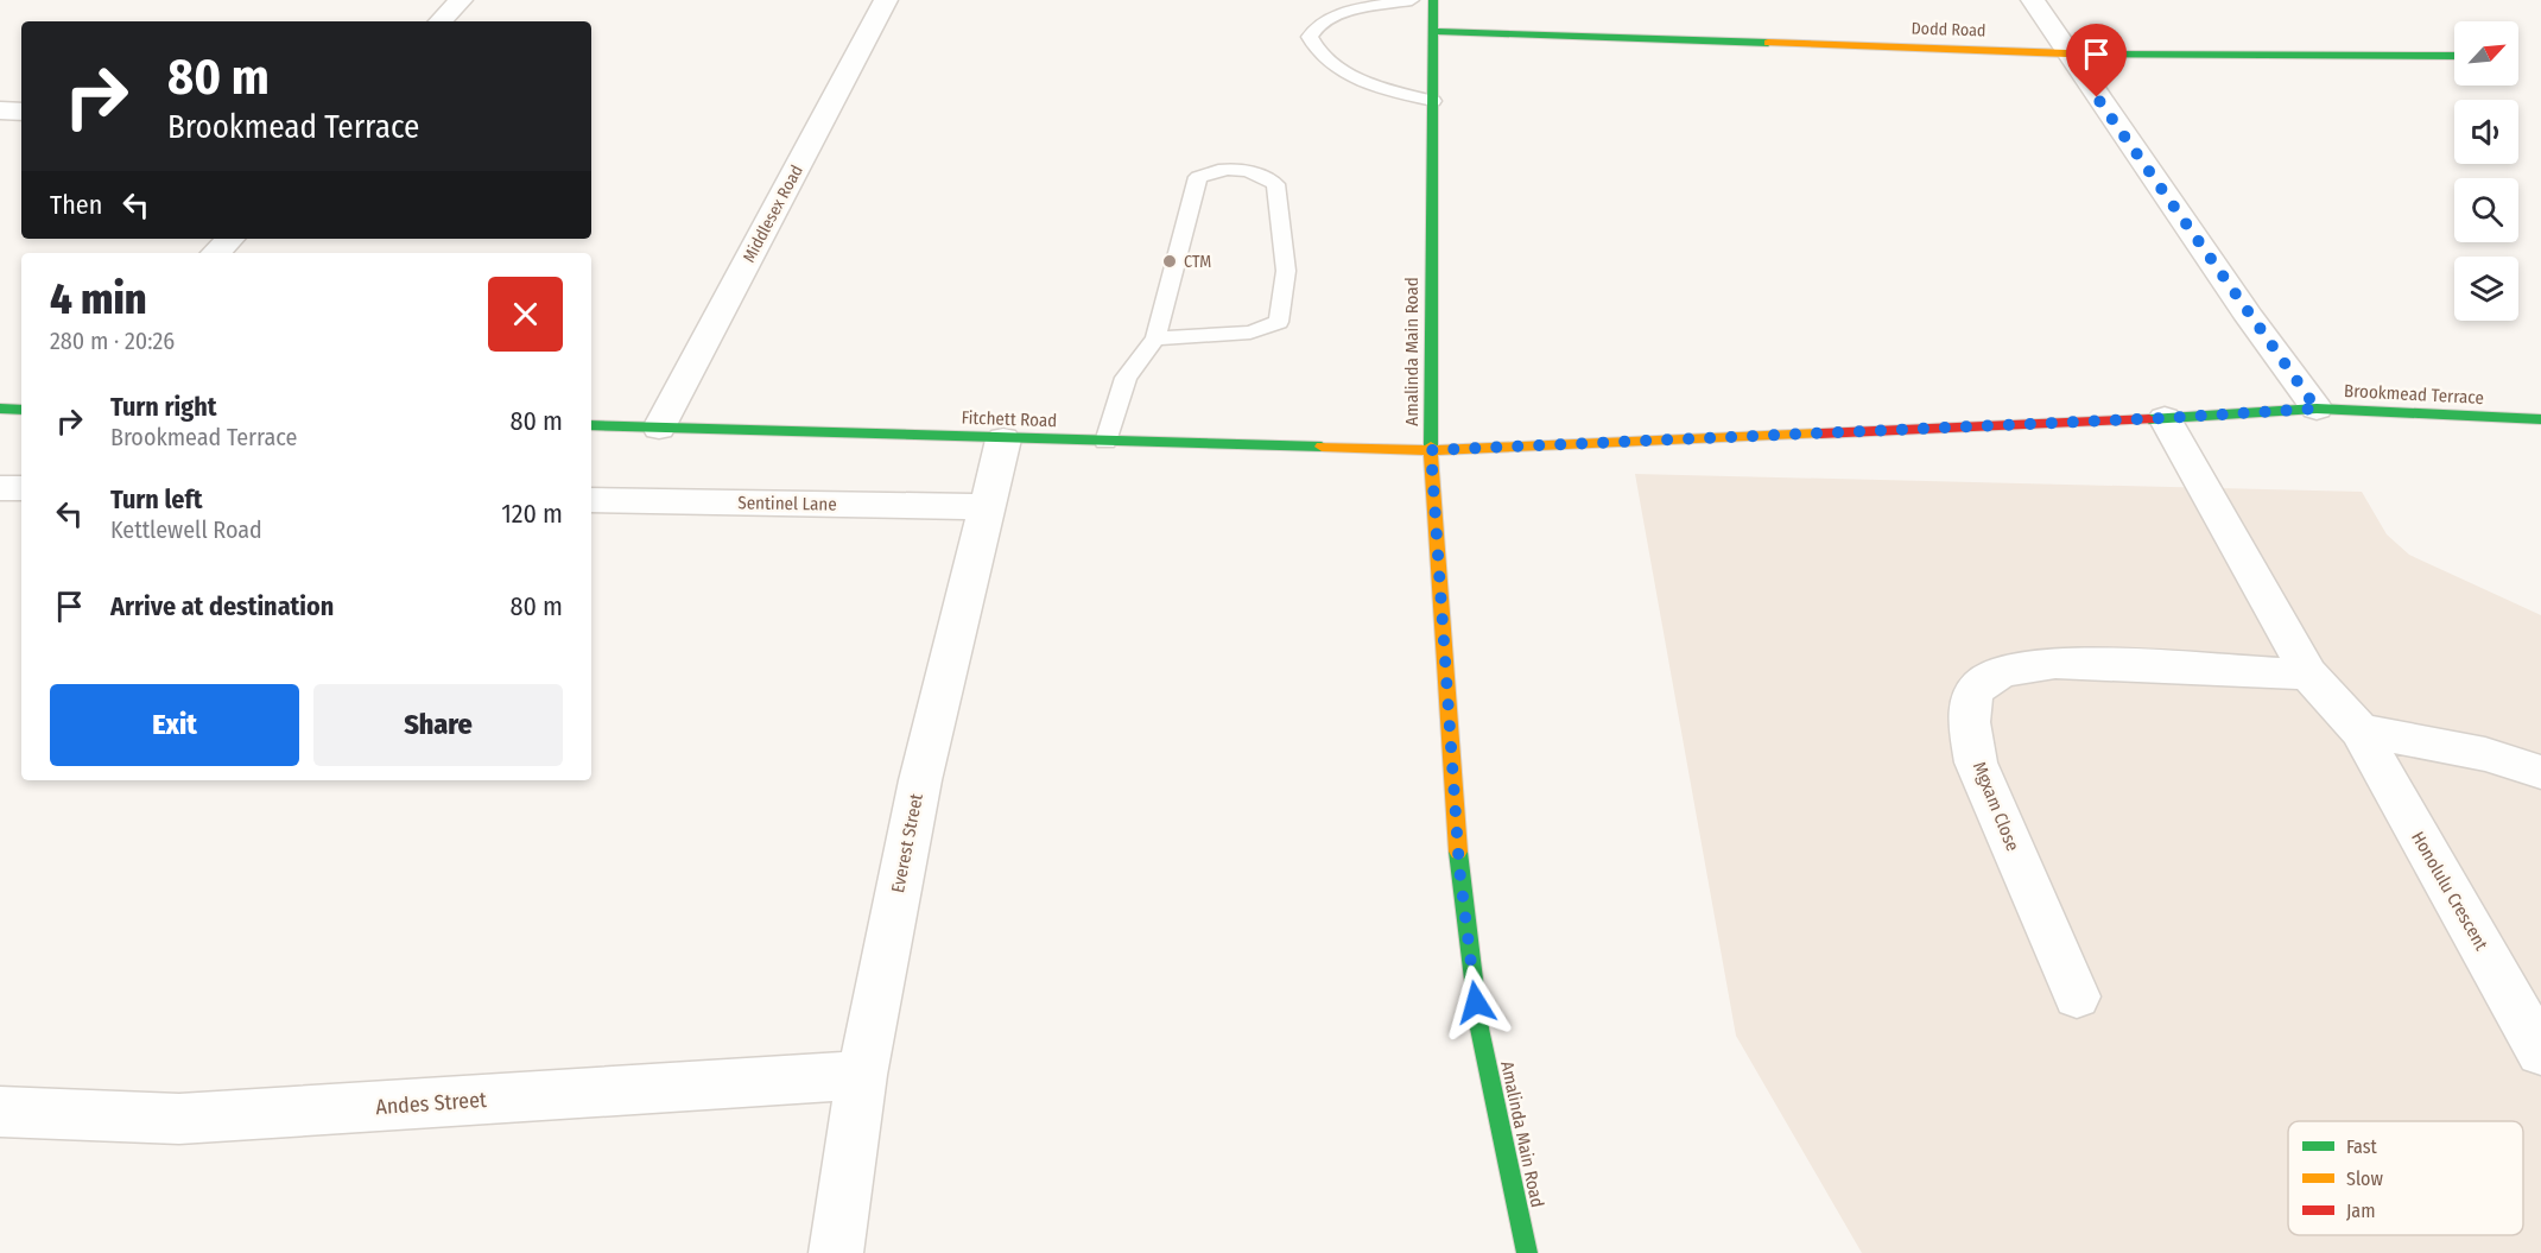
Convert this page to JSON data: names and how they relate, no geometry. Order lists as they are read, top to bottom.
{
  "streets": {
    "street": [
      "Dodd Road",
      "Middlesex Road",
      "Amalinda Main Road",
      "Brookmead Terrace",
      "Fitchett Road",
      "Sentinel Lane",
      "Mgxam Close",
      "Everest Street",
      "Honolulu Crescent",
      "Andes Street"
    ]
  },
  "crossings": [
    ["Dodd Road", "Amalinda Main Road"],
    ["Middlesex Road", "Fitchett Road"],
    ["Amalinda Main Road", "Brookmead Terrace"],
    ["Amalinda Main Road", "Fitchett Road"],
    ["Brookmead Terrace", "Fitchett Road"],
    ["Brookmead Terrace", "Honolulu Crescent"],
    ["Fitchett Road", "Everest Street"],
    ["Sentinel Lane", "Everest Street"],
    ["Mgxam Close", "Honolulu Crescent"],
    ["Everest Street", "Andes Street"]
  ],
  "places": ["CTM"],
  "legend": ["Fast", "Slow", "Jam"],
  "north": "top right",
  "page": {
    "turn": ["80 m", "Brookmead Terrace"],
    "then": "Then",
    "heading": ["4 min", "280 m · 20:26"],
    "list": [
      {
        "name": "Turn right",
        "note": "Brookmead Terrace",
        "value": "80 m"
      },
      {
        "name": "Turn left",
        "note": "Kettlewell Road",
        "value": "120 m"
      },
      {
        "name": "Arrive at destination",
        "value": "80 m"
      }
    ],
    "buttons": ["Exit", "Share"]
  }
}
